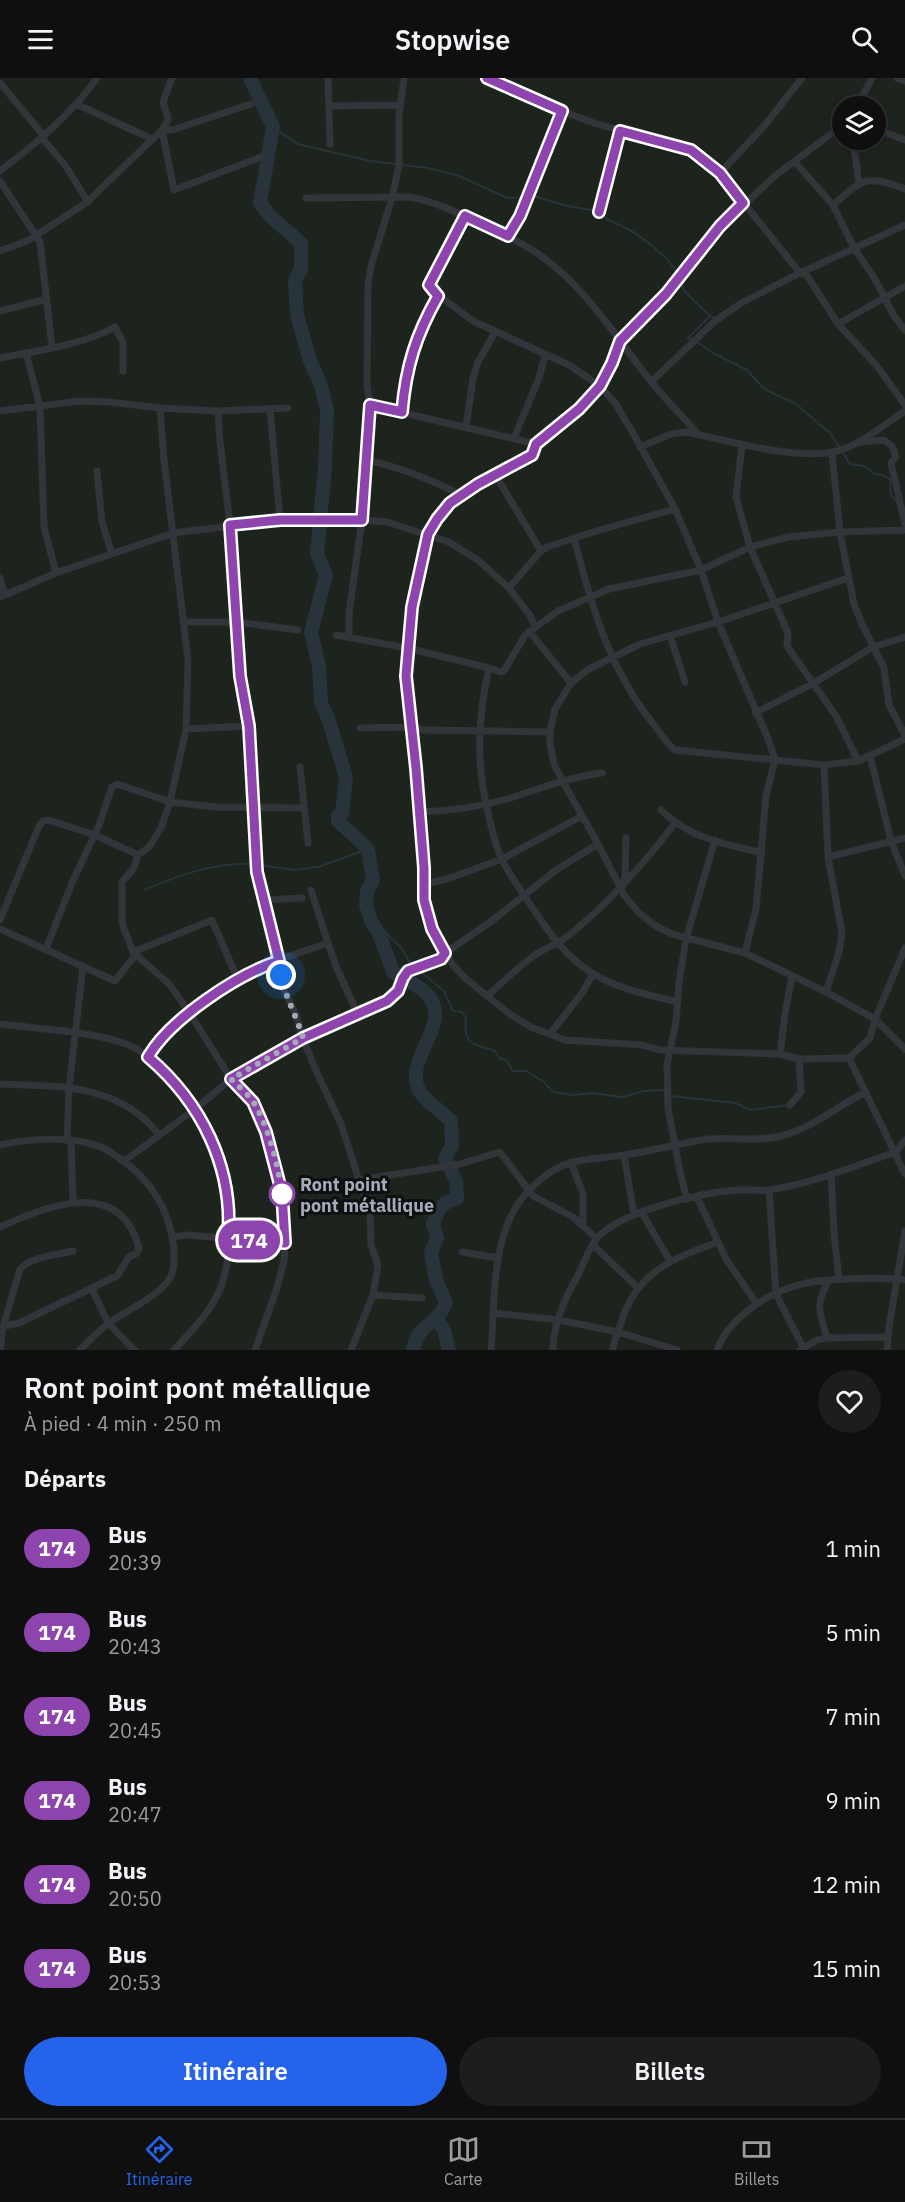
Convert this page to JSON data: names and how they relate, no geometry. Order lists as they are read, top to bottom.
{
  "places": ["Ront point pont métallique"],
  "lines": ["bus line 174"],
  "page": {
    "header": "Stopwise",
    "on_map": "174",
    "heading": [
      ["Ront point pont métallique", "À pied · 4 min · 250 m"],
      "Départs"
    ],
    "list": [
      {
        "mark": "174",
        "name": "Bus",
        "note": "20:39",
        "value": "1 min"
      },
      {
        "mark": "174",
        "name": "Bus",
        "note": "20:43",
        "value": "5 min"
      },
      {
        "mark": "174",
        "name": "Bus",
        "note": "20:45",
        "value": "7 min"
      },
      {
        "mark": "174",
        "name": "Bus",
        "note": "20:47",
        "value": "9 min"
      },
      {
        "mark": "174",
        "name": "Bus",
        "note": "20:50",
        "value": "12 min"
      },
      {
        "mark": "174",
        "name": "Bus",
        "note": "20:53",
        "value": "15 min"
      }
    ],
    "buttons": ["Itinéraire", "Billets"],
    "tabs": ["Itinéraire", "Carte", "Billets"]
  }
}
